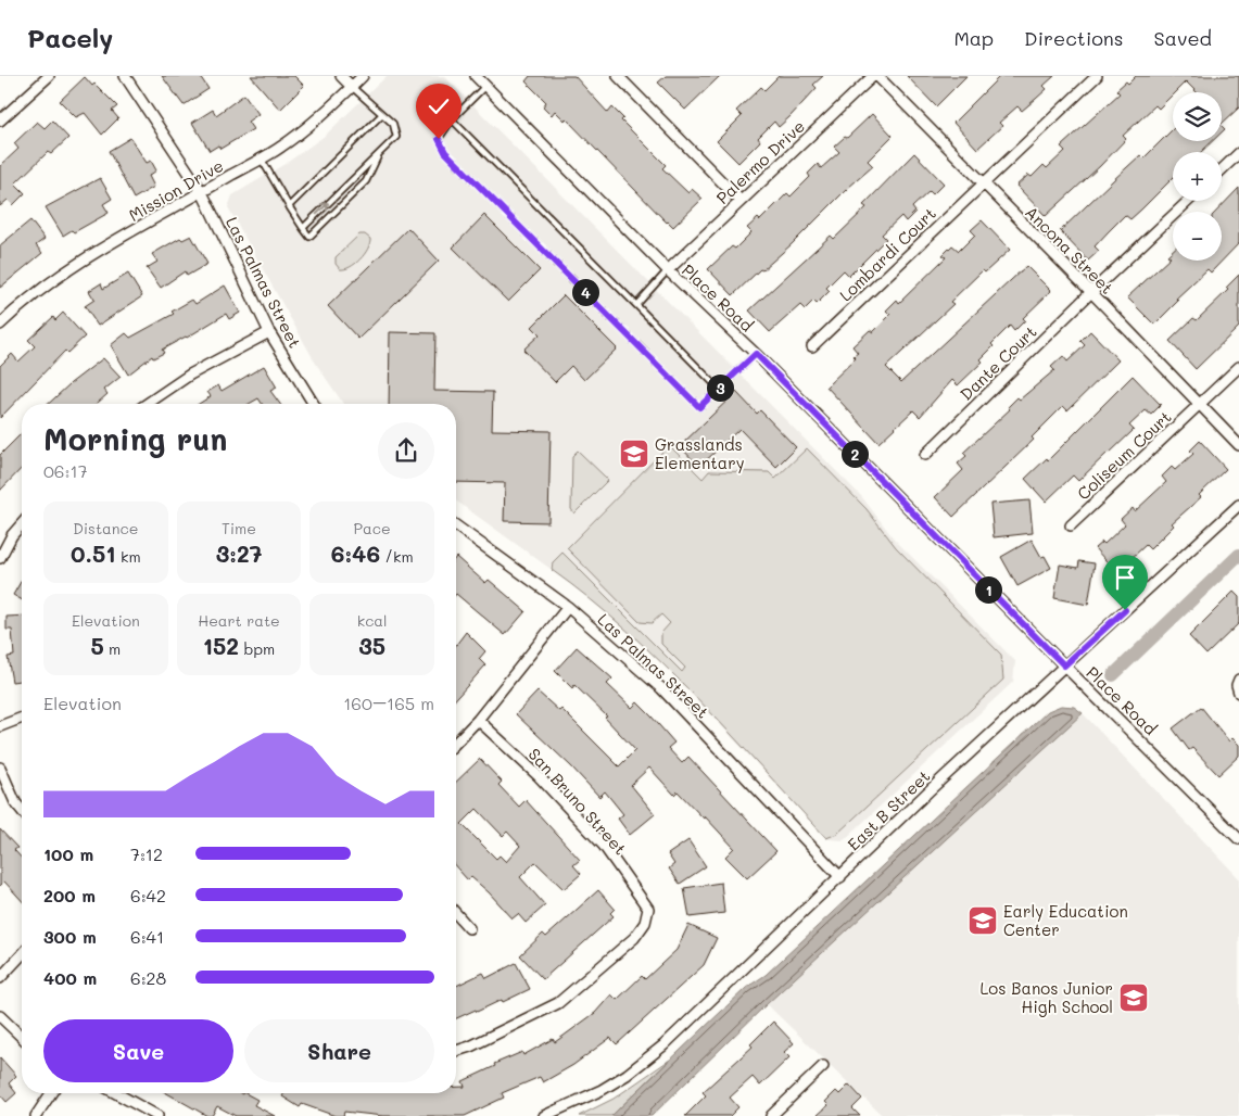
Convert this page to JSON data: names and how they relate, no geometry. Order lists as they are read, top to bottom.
{
  "streets": {
    "street": [
      "Palermo Drive",
      "Mission Drive",
      "Ancona Street",
      "Lombardi Court",
      "Las Palmas Street",
      "Place Road",
      "Dante Court",
      "Coliseum Court",
      "San Bruno Street",
      "East B Street"
    ]
  },
  "crossings": [
    ["Palermo Drive", "Place Road"],
    ["Mission Drive", "Las Palmas Street"],
    ["Ancona Street", "Lombardi Court"],
    ["Ancona Street", "Dante Court"],
    ["Ancona Street", "Coliseum Court"],
    ["Las Palmas Street", "East B Street"],
    ["Place Road", "East B Street"]
  ],
  "places": {
    "school or university": ["Grasslands Elementary", "Early Education Center", "Los Banos Junior High School"]
  },
  "page": {
    "header": "Pacely",
    "nav": ["Map", "Directions", "Saved"],
    "map_buttons": ["+", "−"],
    "pins": [
      "4",
      "3",
      "2",
      "1"
    ],
    "heading": ["Morning run", "06:17"],
    "stats": [
      ["Distance", "0.51 km"],
      ["Time", "3:27"],
      ["Pace", "6:46 /km"],
      ["Elevation", "5 m"],
      ["Heart rate", "152 bpm"],
      ["kcal", "35"]
    ],
    "chart": ["Elevation", "160–165 m"],
    "list": [
      {
        "name": "100 m",
        "note": "7:12"
      },
      {
        "name": "200 m",
        "note": "6:42"
      },
      {
        "name": "300 m",
        "note": "6:41"
      },
      {
        "name": "400 m",
        "note": "6:28"
      }
    ],
    "buttons": ["Save", "Share"]
  }
}
